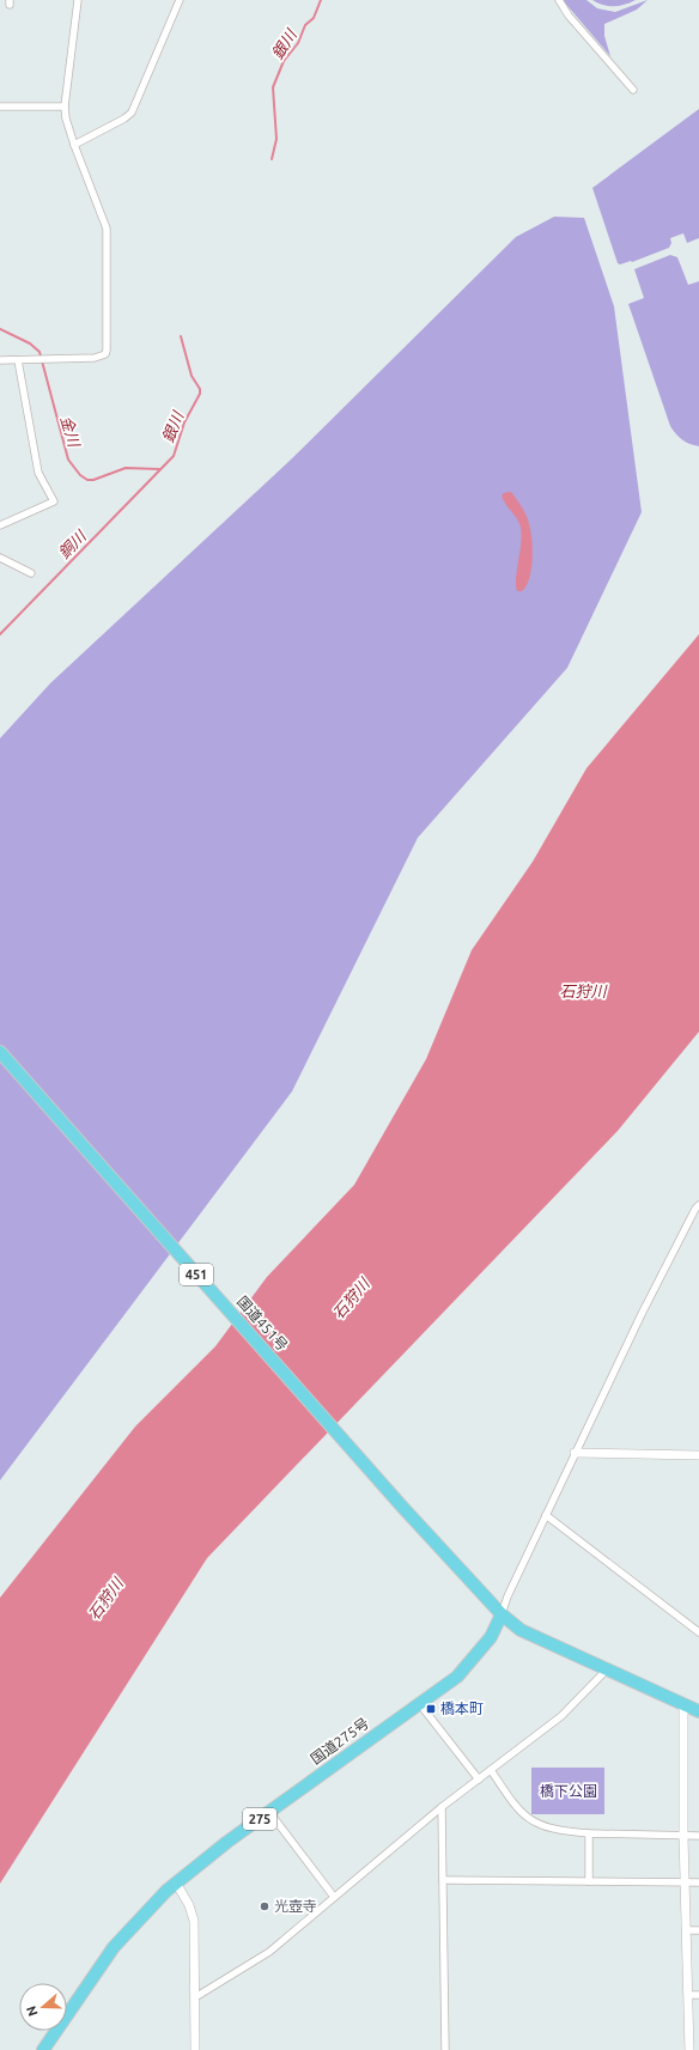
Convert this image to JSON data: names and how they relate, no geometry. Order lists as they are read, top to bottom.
{
  "streets": {
    "highway": [
      "451",
      "国道451号",
      "国道275号",
      "275"
    ]
  },
  "crossings": [
    ["国道451号", "国道275号"]
  ],
  "water": [
    "銀川",
    "金川",
    "銅川",
    "石狩川"
  ],
  "parks": ["橋下公園"],
  "places": {
    "transit": ["橋本町"],
    "other": ["光壺寺"]
  },
  "north": "left"
}
